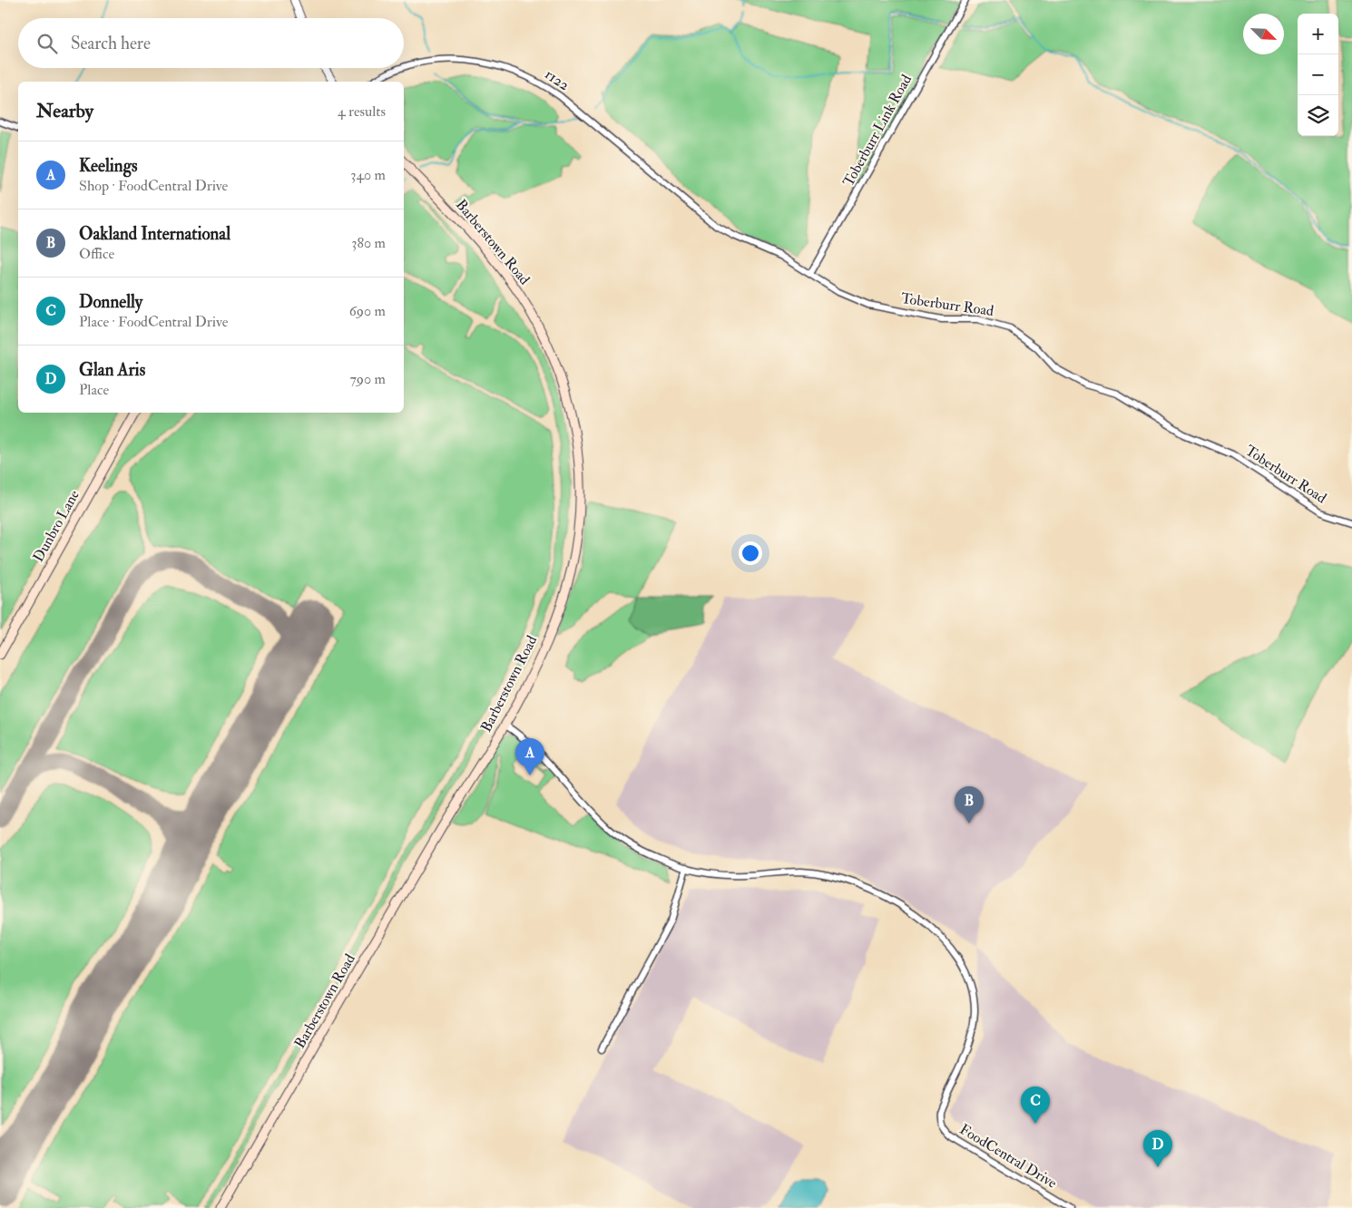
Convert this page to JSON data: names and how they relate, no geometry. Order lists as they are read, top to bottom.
{
  "streets": {
    "main road": ["Barberstown Road", "Dunbro Lane"],
    "street": [
      "r122",
      "Toberburr Link Road",
      "Toberburr Road",
      "FoodCentral Drive"
    ]
  },
  "crossings": [
    ["r122", "Toberburr Road"],
    ["Toberburr Link Road", "Toberburr Road"],
    ["Barberstown Road", "FoodCentral Drive"]
  ],
  "north": "bottom right",
  "page": {
    "map_buttons": ["+", "−"],
    "search": "Search here",
    "heading": ["Nearby", "4 results"],
    "list": [
      {
        "mark": "A",
        "name": "Keelings",
        "note": "Shop · FoodCentral Drive",
        "value": "340 m"
      },
      {
        "mark": "B",
        "name": "Oakland International",
        "note": "Office",
        "value": "380 m"
      },
      {
        "mark": "C",
        "name": "Donnelly",
        "note": "Place · FoodCentral Drive",
        "value": "690 m"
      },
      {
        "mark": "D",
        "name": "Glan Aris",
        "note": "Place",
        "value": "790 m"
      }
    ],
    "pins": [
      "A",
      "B",
      "C",
      "D"
    ]
  }
}
